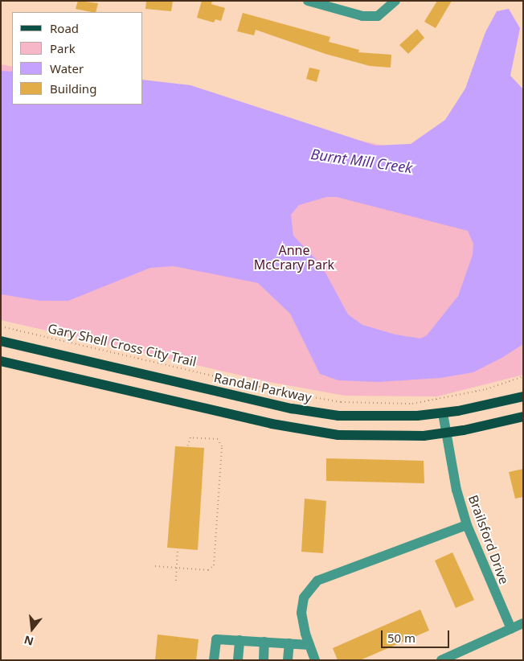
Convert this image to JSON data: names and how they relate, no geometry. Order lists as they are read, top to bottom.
{
  "streets": {
    "main road": ["Randall Parkway"],
    "street": ["Brailsford Drive"],
    "path": ["Gary Shell Cross City Trail"]
  },
  "crossings": [
    ["Randall Parkway", "Brailsford Drive"]
  ],
  "water": ["Burnt Mill Creek"],
  "parks": ["Anne McCrary Park"],
  "legend": [
    "Road",
    "Park",
    "Water",
    "Building"
  ],
  "scale_bar": "50 m",
  "north": "bottom"
}
